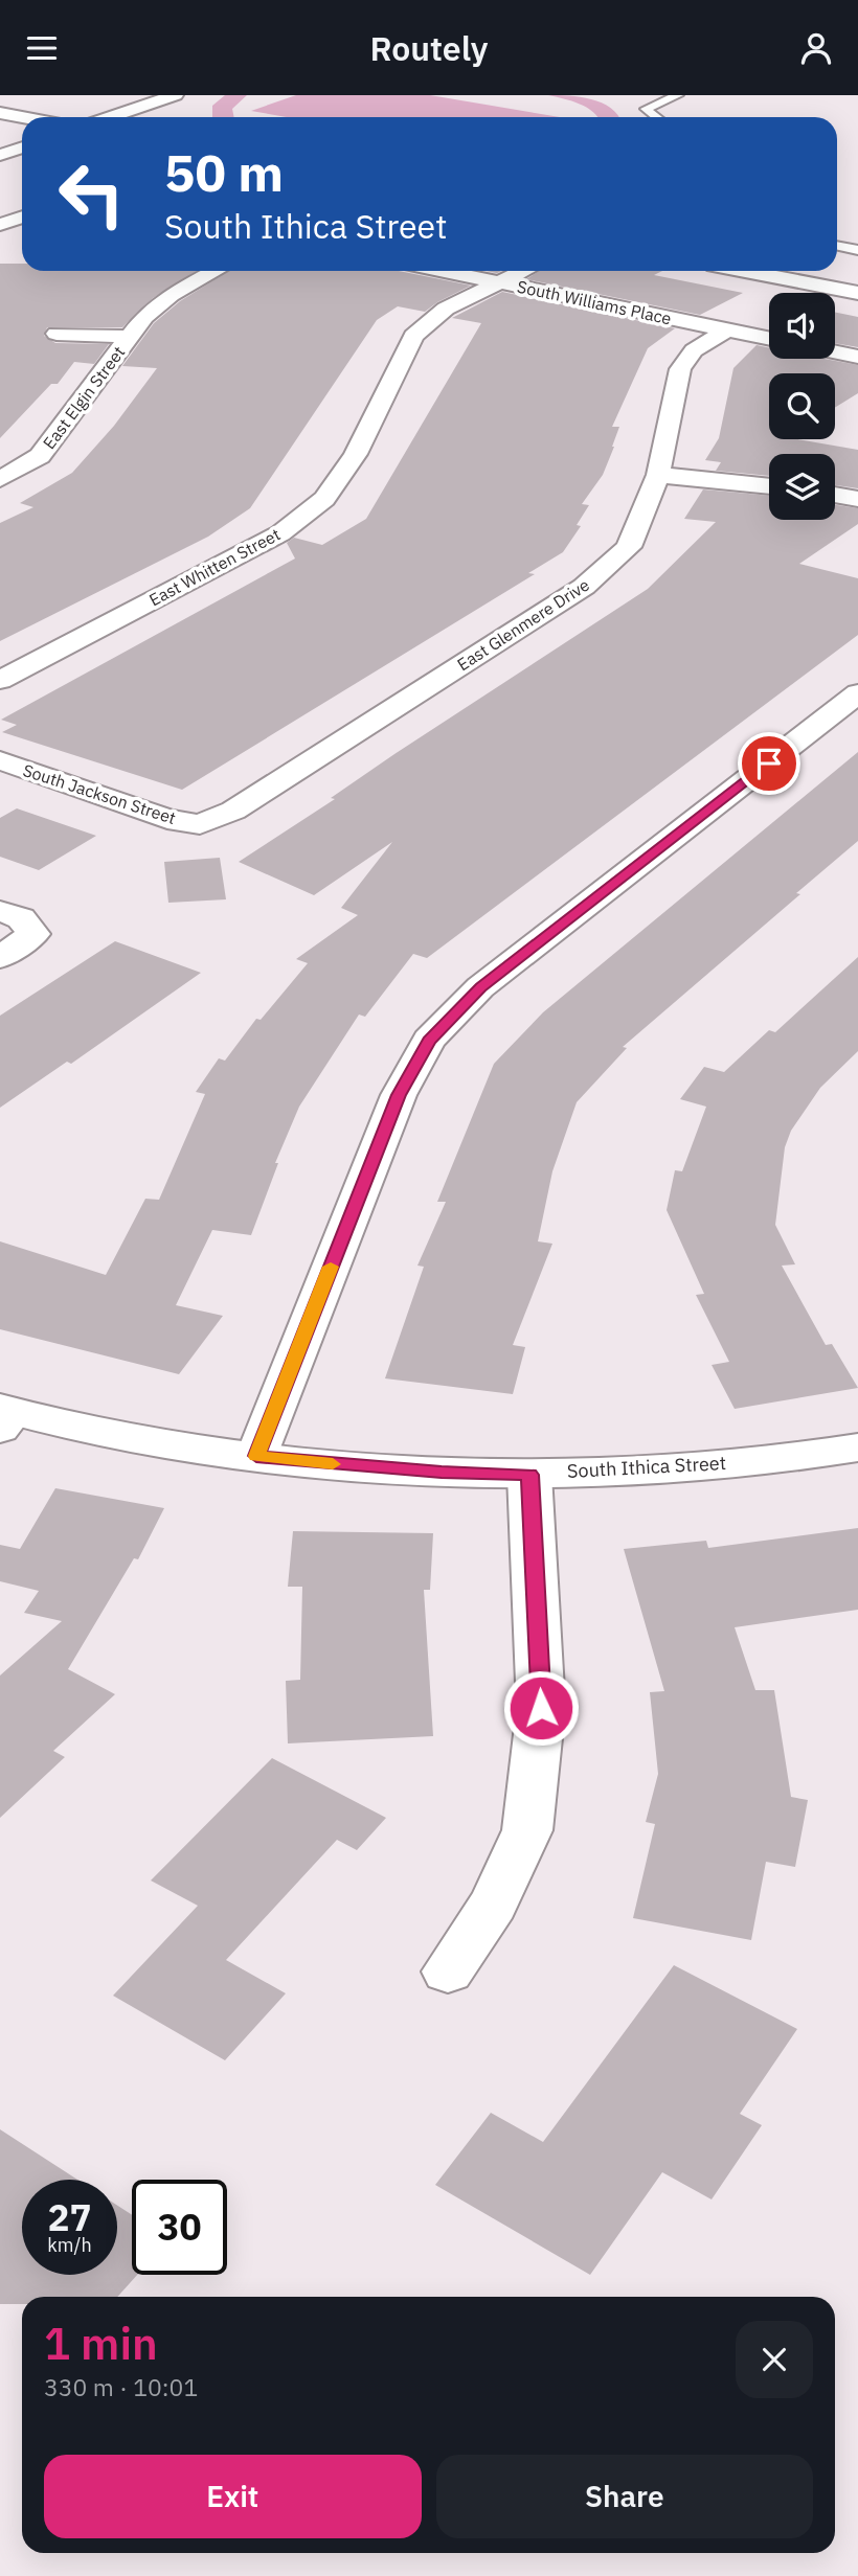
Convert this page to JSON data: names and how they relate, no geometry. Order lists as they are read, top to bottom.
{
  "streets": {
    "street": [
      "South Williams Place",
      "East Elgin Street",
      "East Whitten Street",
      "East Glenmere Drive",
      "South Jackson Street",
      "South Ithica Street"
    ]
  },
  "crossings": [
    ["South Williams Place", "East Whitten Street"],
    ["South Williams Place", "East Glenmere Drive"],
    ["East Glenmere Drive", "South Jackson Street"]
  ],
  "page": {
    "header": "Routely",
    "turn": ["50 m", "South Ithica Street"],
    "speed": "27 km/h",
    "limit": "30",
    "heading": ["1 min", "330 m · 10:01"],
    "buttons": ["Exit", "Share"]
  }
}
